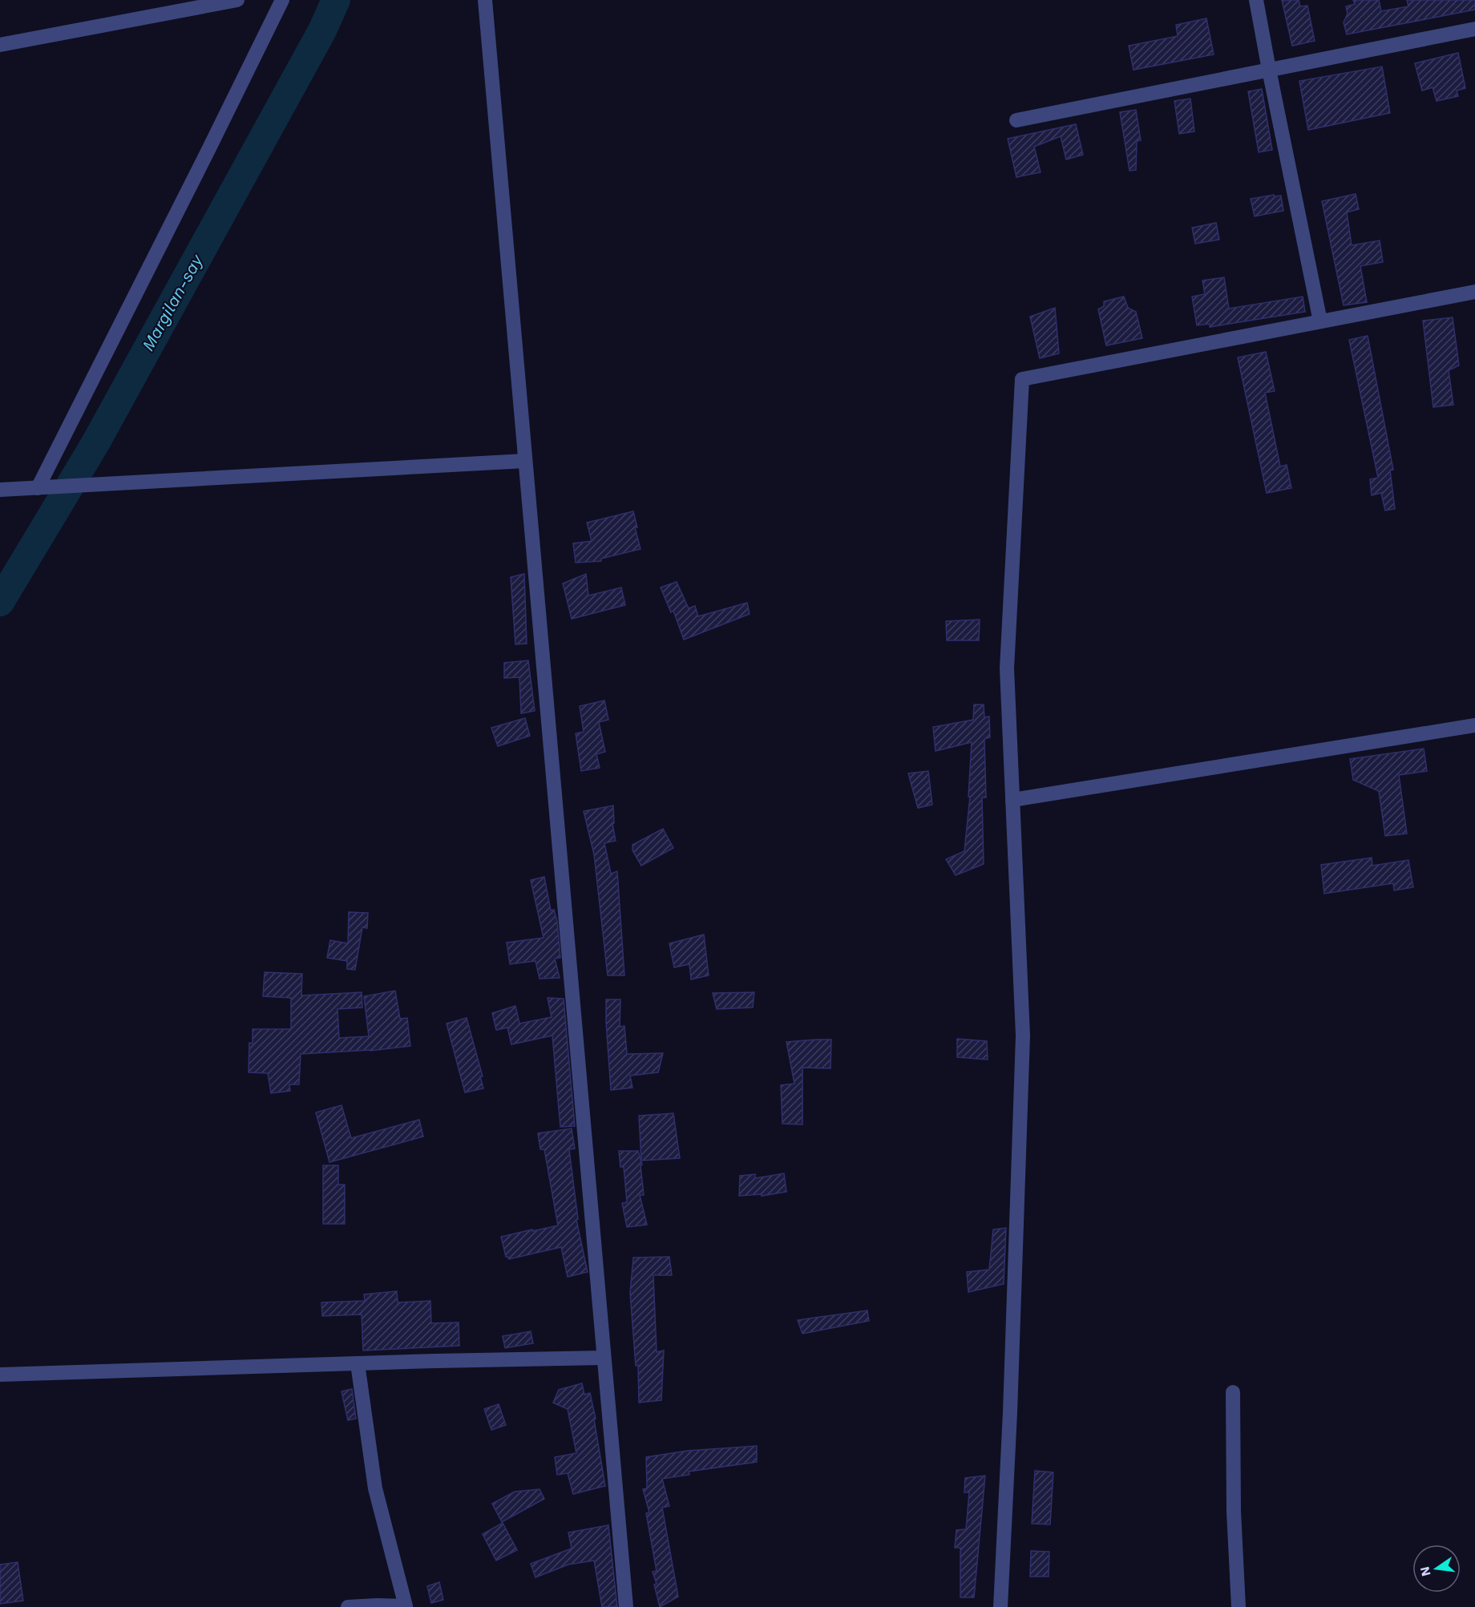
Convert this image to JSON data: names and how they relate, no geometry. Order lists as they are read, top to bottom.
{
  "water": ["Margilan-say"],
  "north": "left"
}
